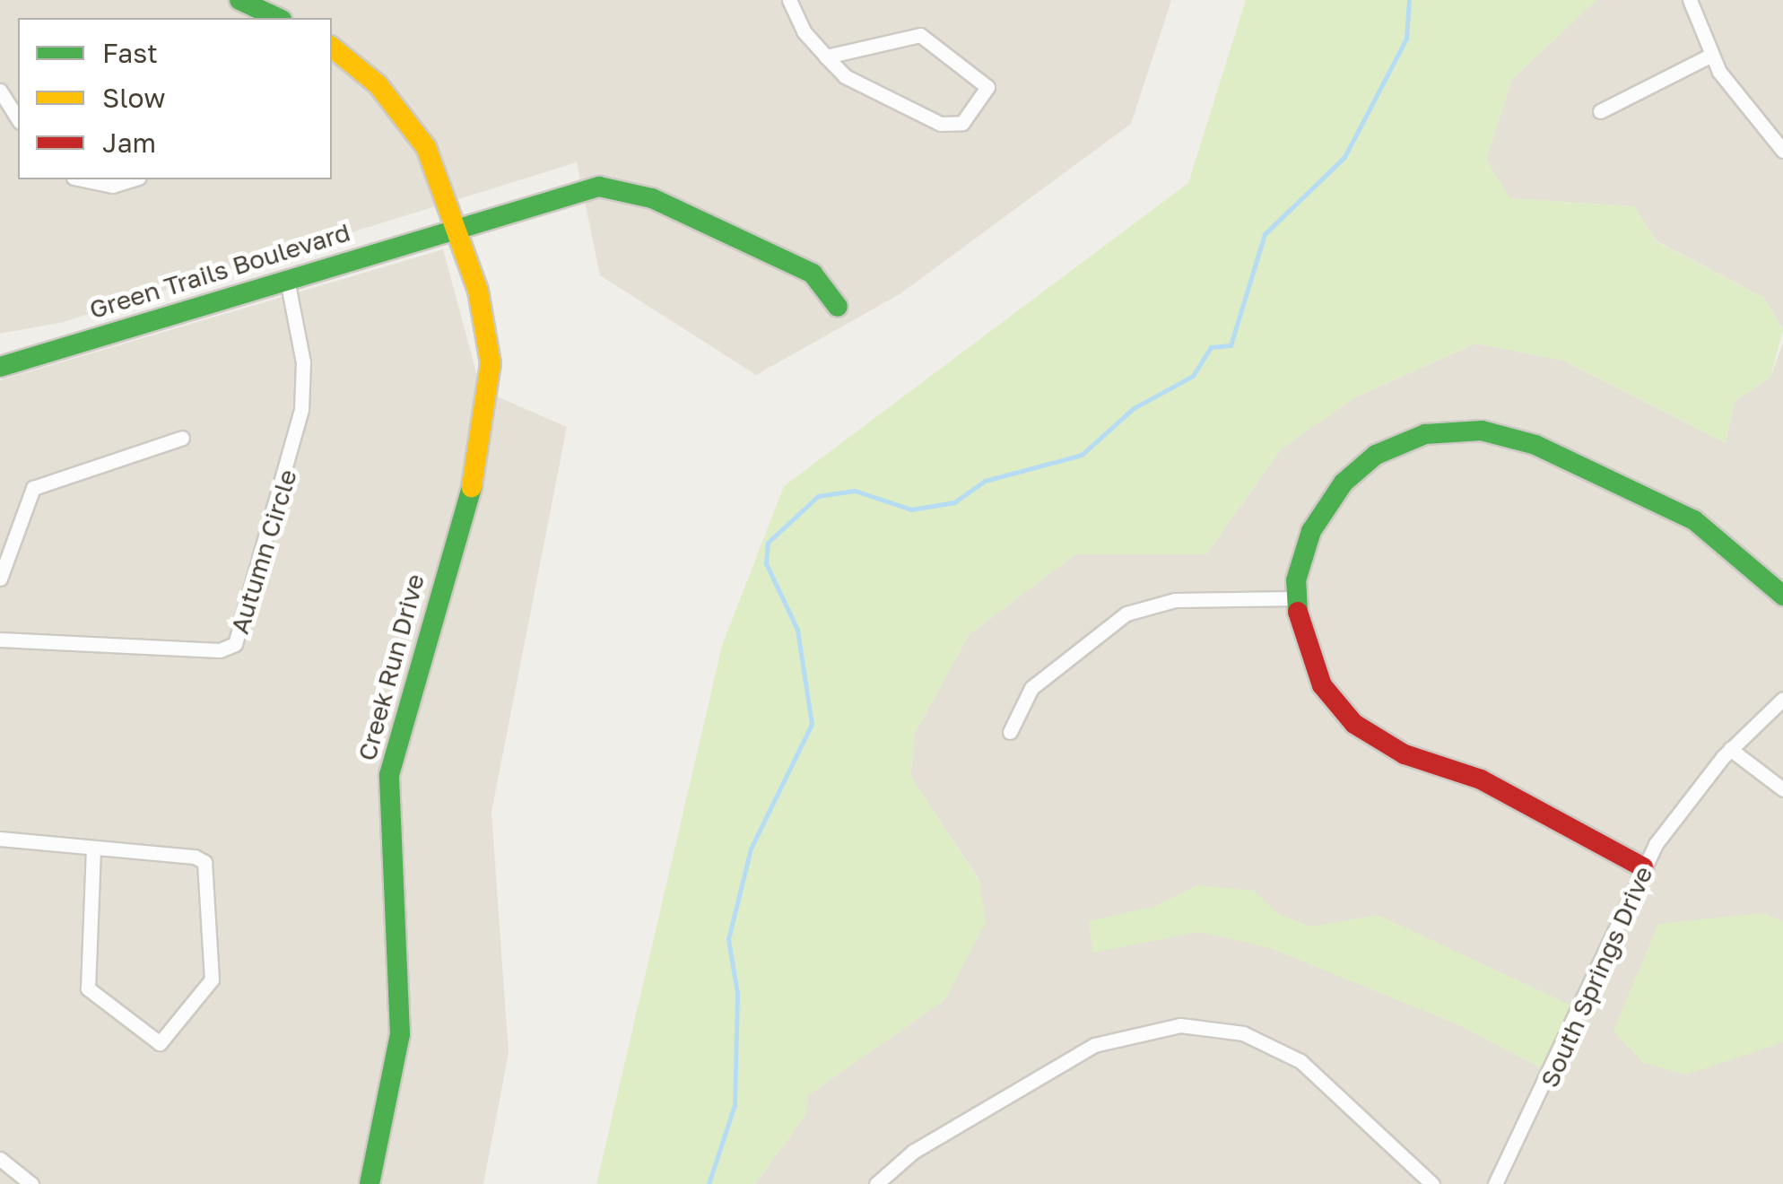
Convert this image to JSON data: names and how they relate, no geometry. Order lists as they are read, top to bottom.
{
  "streets": {
    "street": [
      "Green Trails Boulevard",
      "Autumn Circle",
      "Creek Run Drive",
      "South Springs Drive"
    ]
  },
  "crossings": [
    ["Green Trails Boulevard", "Autumn Circle"],
    ["Green Trails Boulevard", "Creek Run Drive"]
  ],
  "legend": ["Fast", "Slow", "Jam"]
}
